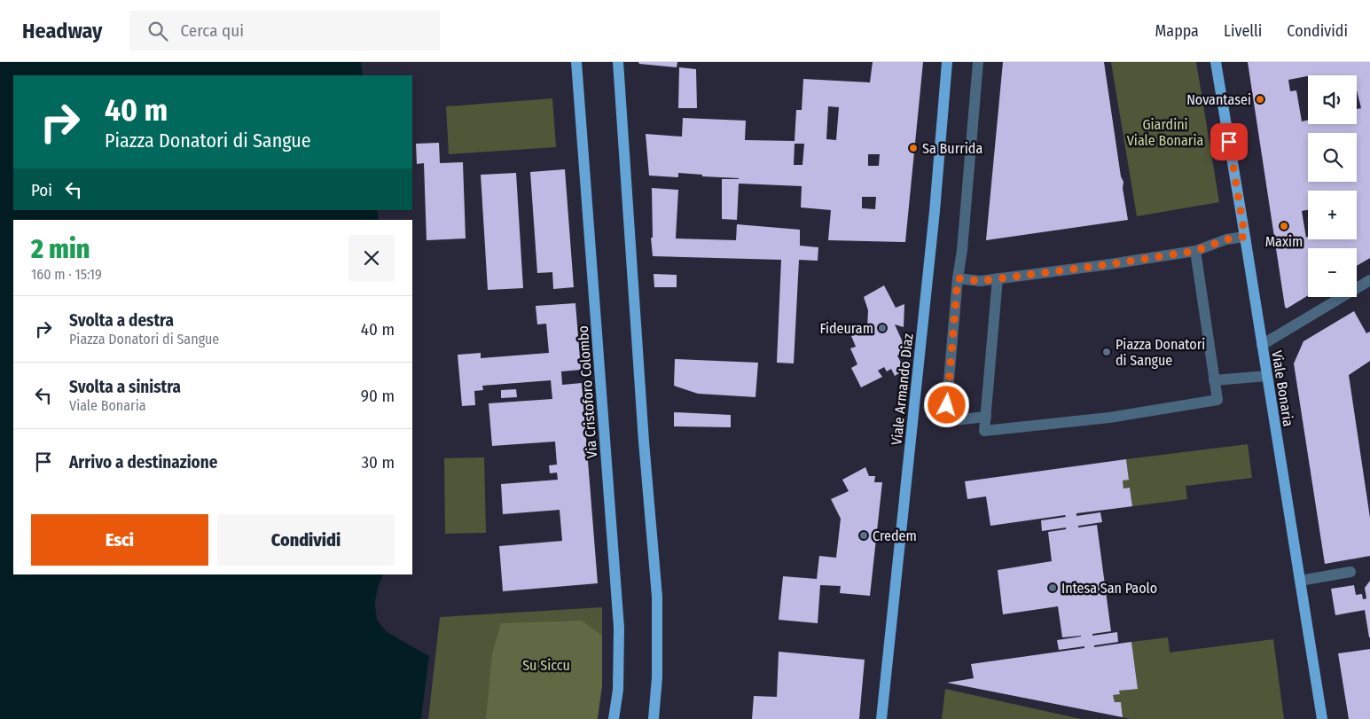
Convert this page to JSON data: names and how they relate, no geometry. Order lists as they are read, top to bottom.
{
  "streets": {
    "main road": ["Viale Bonaria", "Viale Armando Diaz", "Via Cristoforo Colombo"]
  },
  "parks": ["Giardini Viale Bonaria", "Su Siccu"],
  "places": [
    "Novantasei",
    "Sa Burrida",
    "Maxim",
    "Fideuram",
    "Piazza Donatori di Sangue",
    "Credem",
    "Intesa San Paolo"
  ],
  "page": {
    "header": "Headway",
    "search": "Cerca qui",
    "nav": ["Mappa", "Livelli", "Condividi"],
    "map_buttons": ["+", "−"],
    "turn": ["40 m", "Piazza Donatori di Sangue"],
    "then": "Poi",
    "heading": ["2 min", "160 m · 15:19"],
    "list": [
      {
        "name": "Svolta a destra",
        "note": "Piazza Donatori di Sangue",
        "value": "40 m"
      },
      {
        "name": "Svolta a sinistra",
        "note": "Viale Bonaria",
        "value": "90 m"
      },
      {
        "name": "Arrivo a destinazione",
        "value": "30 m"
      }
    ],
    "buttons": ["Esci", "Condividi"]
  }
}
